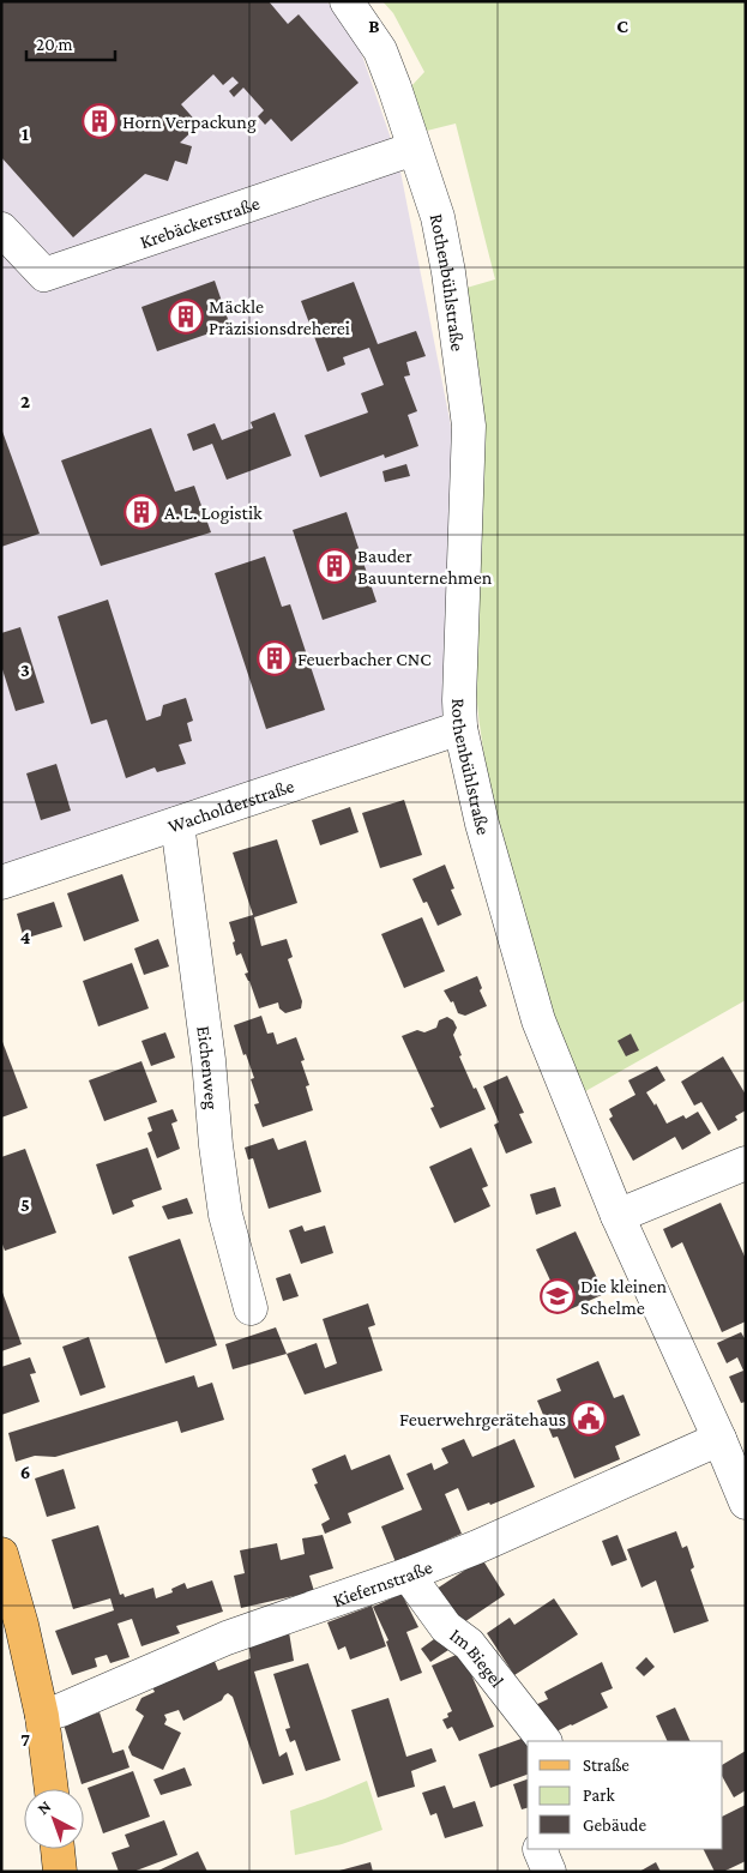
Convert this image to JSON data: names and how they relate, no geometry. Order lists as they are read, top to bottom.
{
  "streets": {
    "street": [
      "Krebäckerstraße",
      "Rothenbühlstraße",
      "Wacholderstraße",
      "Eichenweg",
      "Kiefernstraße",
      "Im Biegel"
    ]
  },
  "crossings": [
    ["Krebäckerstraße", "Rothenbühlstraße"],
    ["Rothenbühlstraße", "Wacholderstraße"],
    ["Rothenbühlstraße", "Kiefernstraße"],
    ["Wacholderstraße", "Eichenweg"],
    ["Kiefernstraße", "Im Biegel"]
  ],
  "places": {
    "building": [
      "Horn Verpackung",
      "Mäckle Präzisionsdreherei",
      "A. L. Logistik",
      "Bauder Bauunternehmen",
      "Feuerbacher CNC"
    ],
    "school or university": ["Die kleinen Schelme"],
    "public building": ["Feuerwehrgerätehaus"]
  },
  "legend": ["Straße", "Park", "Gebäude"],
  "scale_bar": "20 m",
  "north": "top left",
  "grid": {
    "columns": ["B", "C"],
    "rows": [
      "1",
      "2",
      "3",
      "4",
      "5",
      "6",
      "7"
    ]
  }
}
